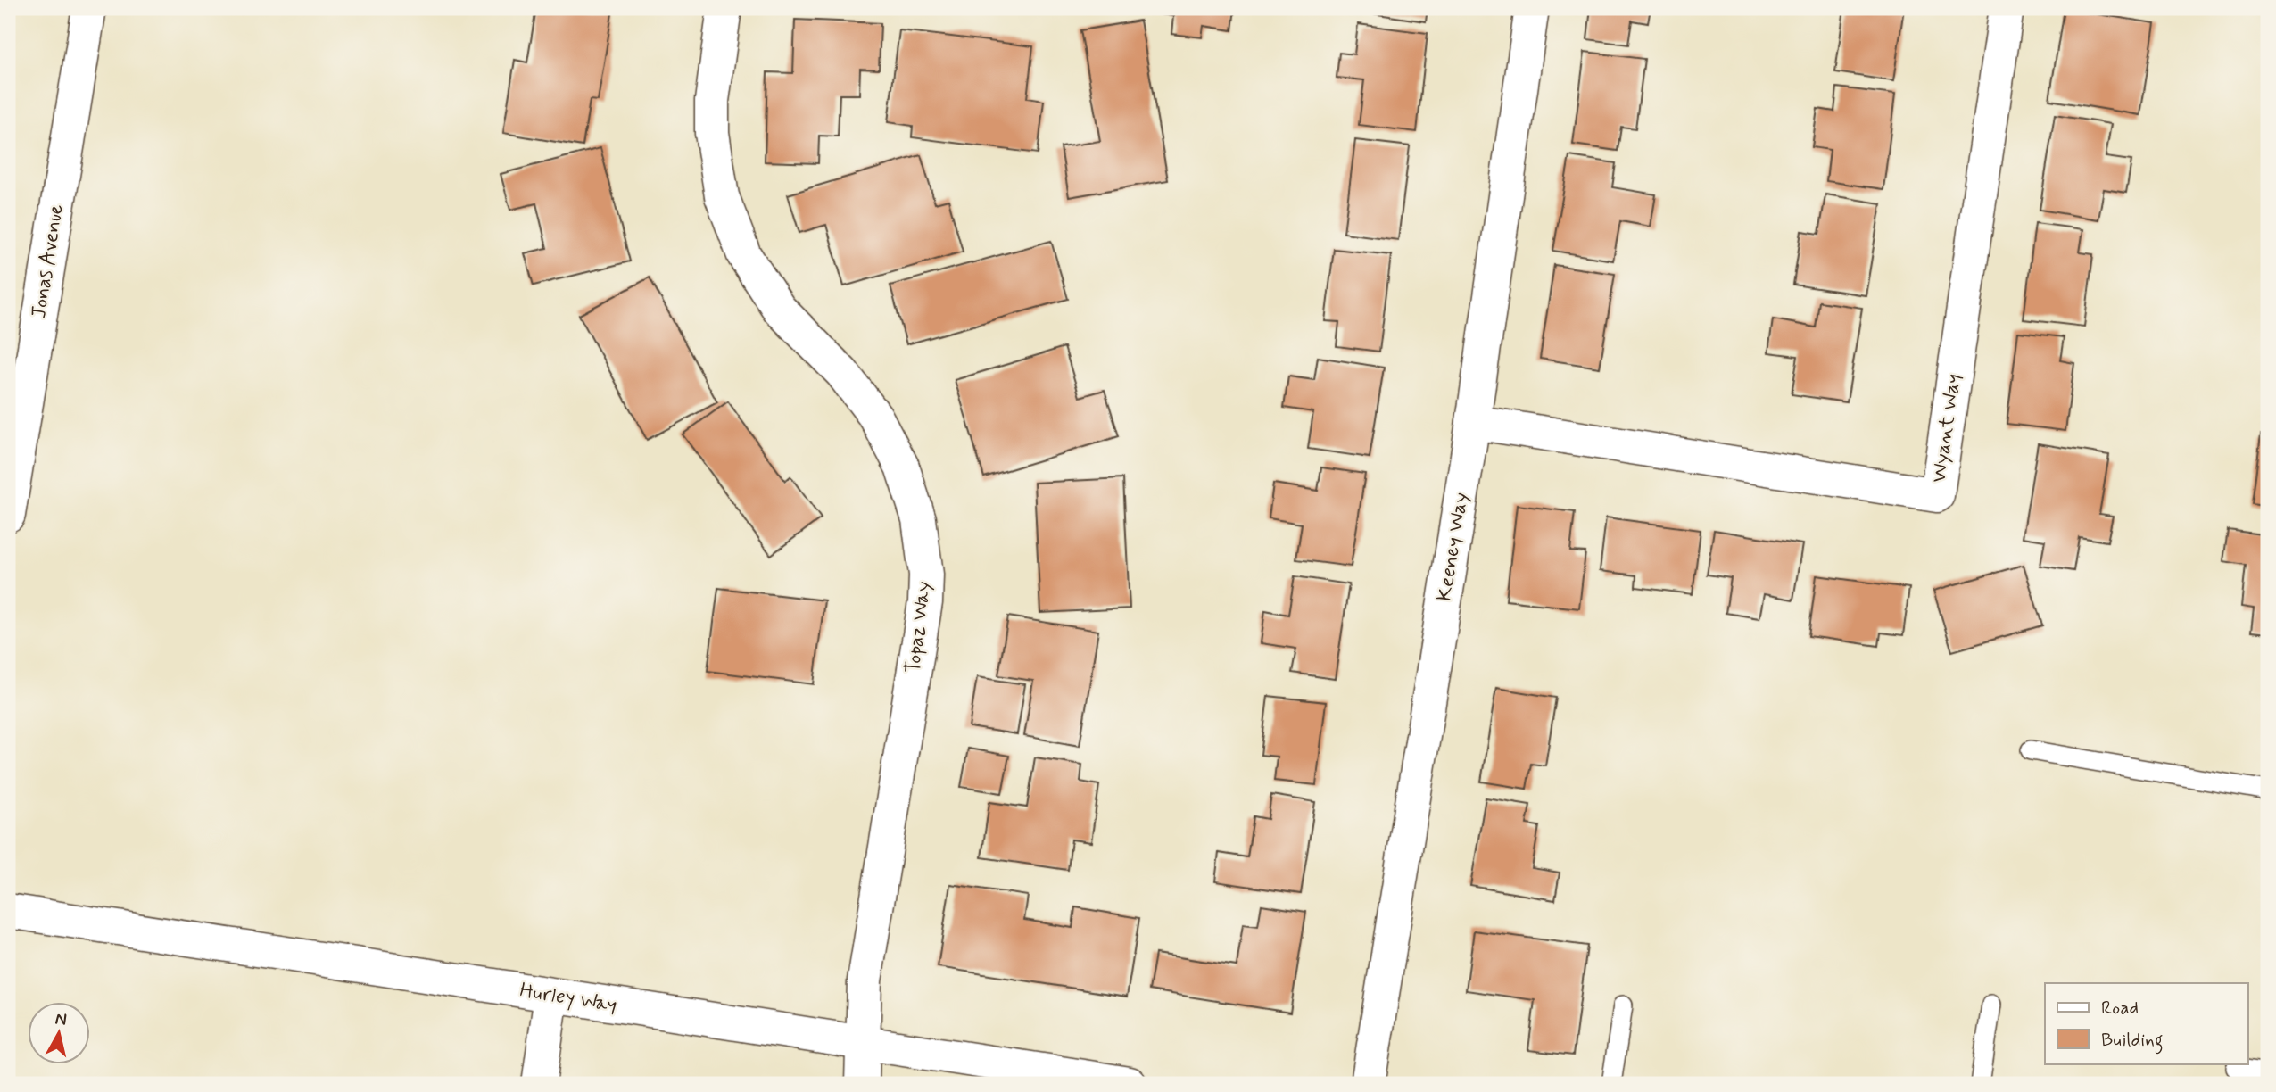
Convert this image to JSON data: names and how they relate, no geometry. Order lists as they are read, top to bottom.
{
  "streets": {
    "street": [
      "Jonas Avenue",
      "Wyant Way",
      "Keeney Way",
      "Topaz Way",
      "Hurley Way"
    ]
  },
  "crossings": [
    ["Wyant Way", "Keeney Way"],
    ["Topaz Way", "Hurley Way"]
  ],
  "legend": ["Road", "Building"],
  "north": "top"
}
